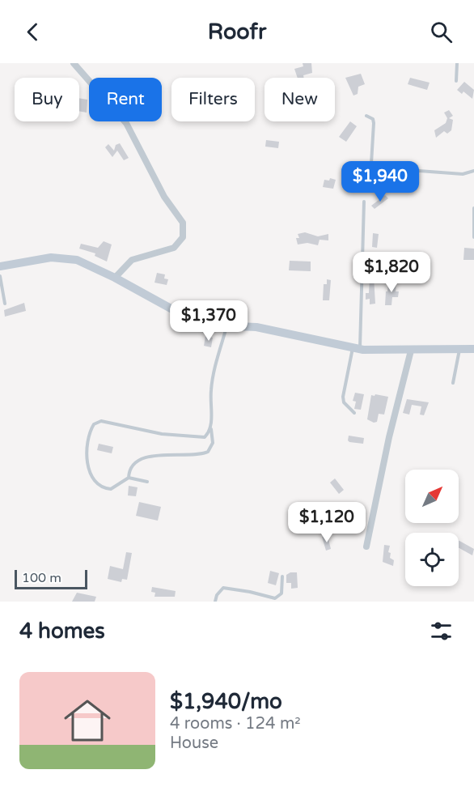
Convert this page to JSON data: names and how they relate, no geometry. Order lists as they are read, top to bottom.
{
  "scale_bar": "100 m",
  "north": "top right",
  "page": {
    "header": "Roofr",
    "chip": [
      "Buy",
      "Rent",
      "Filters",
      "New"
    ],
    "price": [
      "$1,940",
      "$1,820",
      "$1,370",
      "$1,120"
    ],
    "scale": "100 m",
    "heading": "4 homes",
    "list": [
      {
        "name": "$1,940/mo",
        "note": "4 rooms · 124 m² · House"
      }
    ]
  }
}
